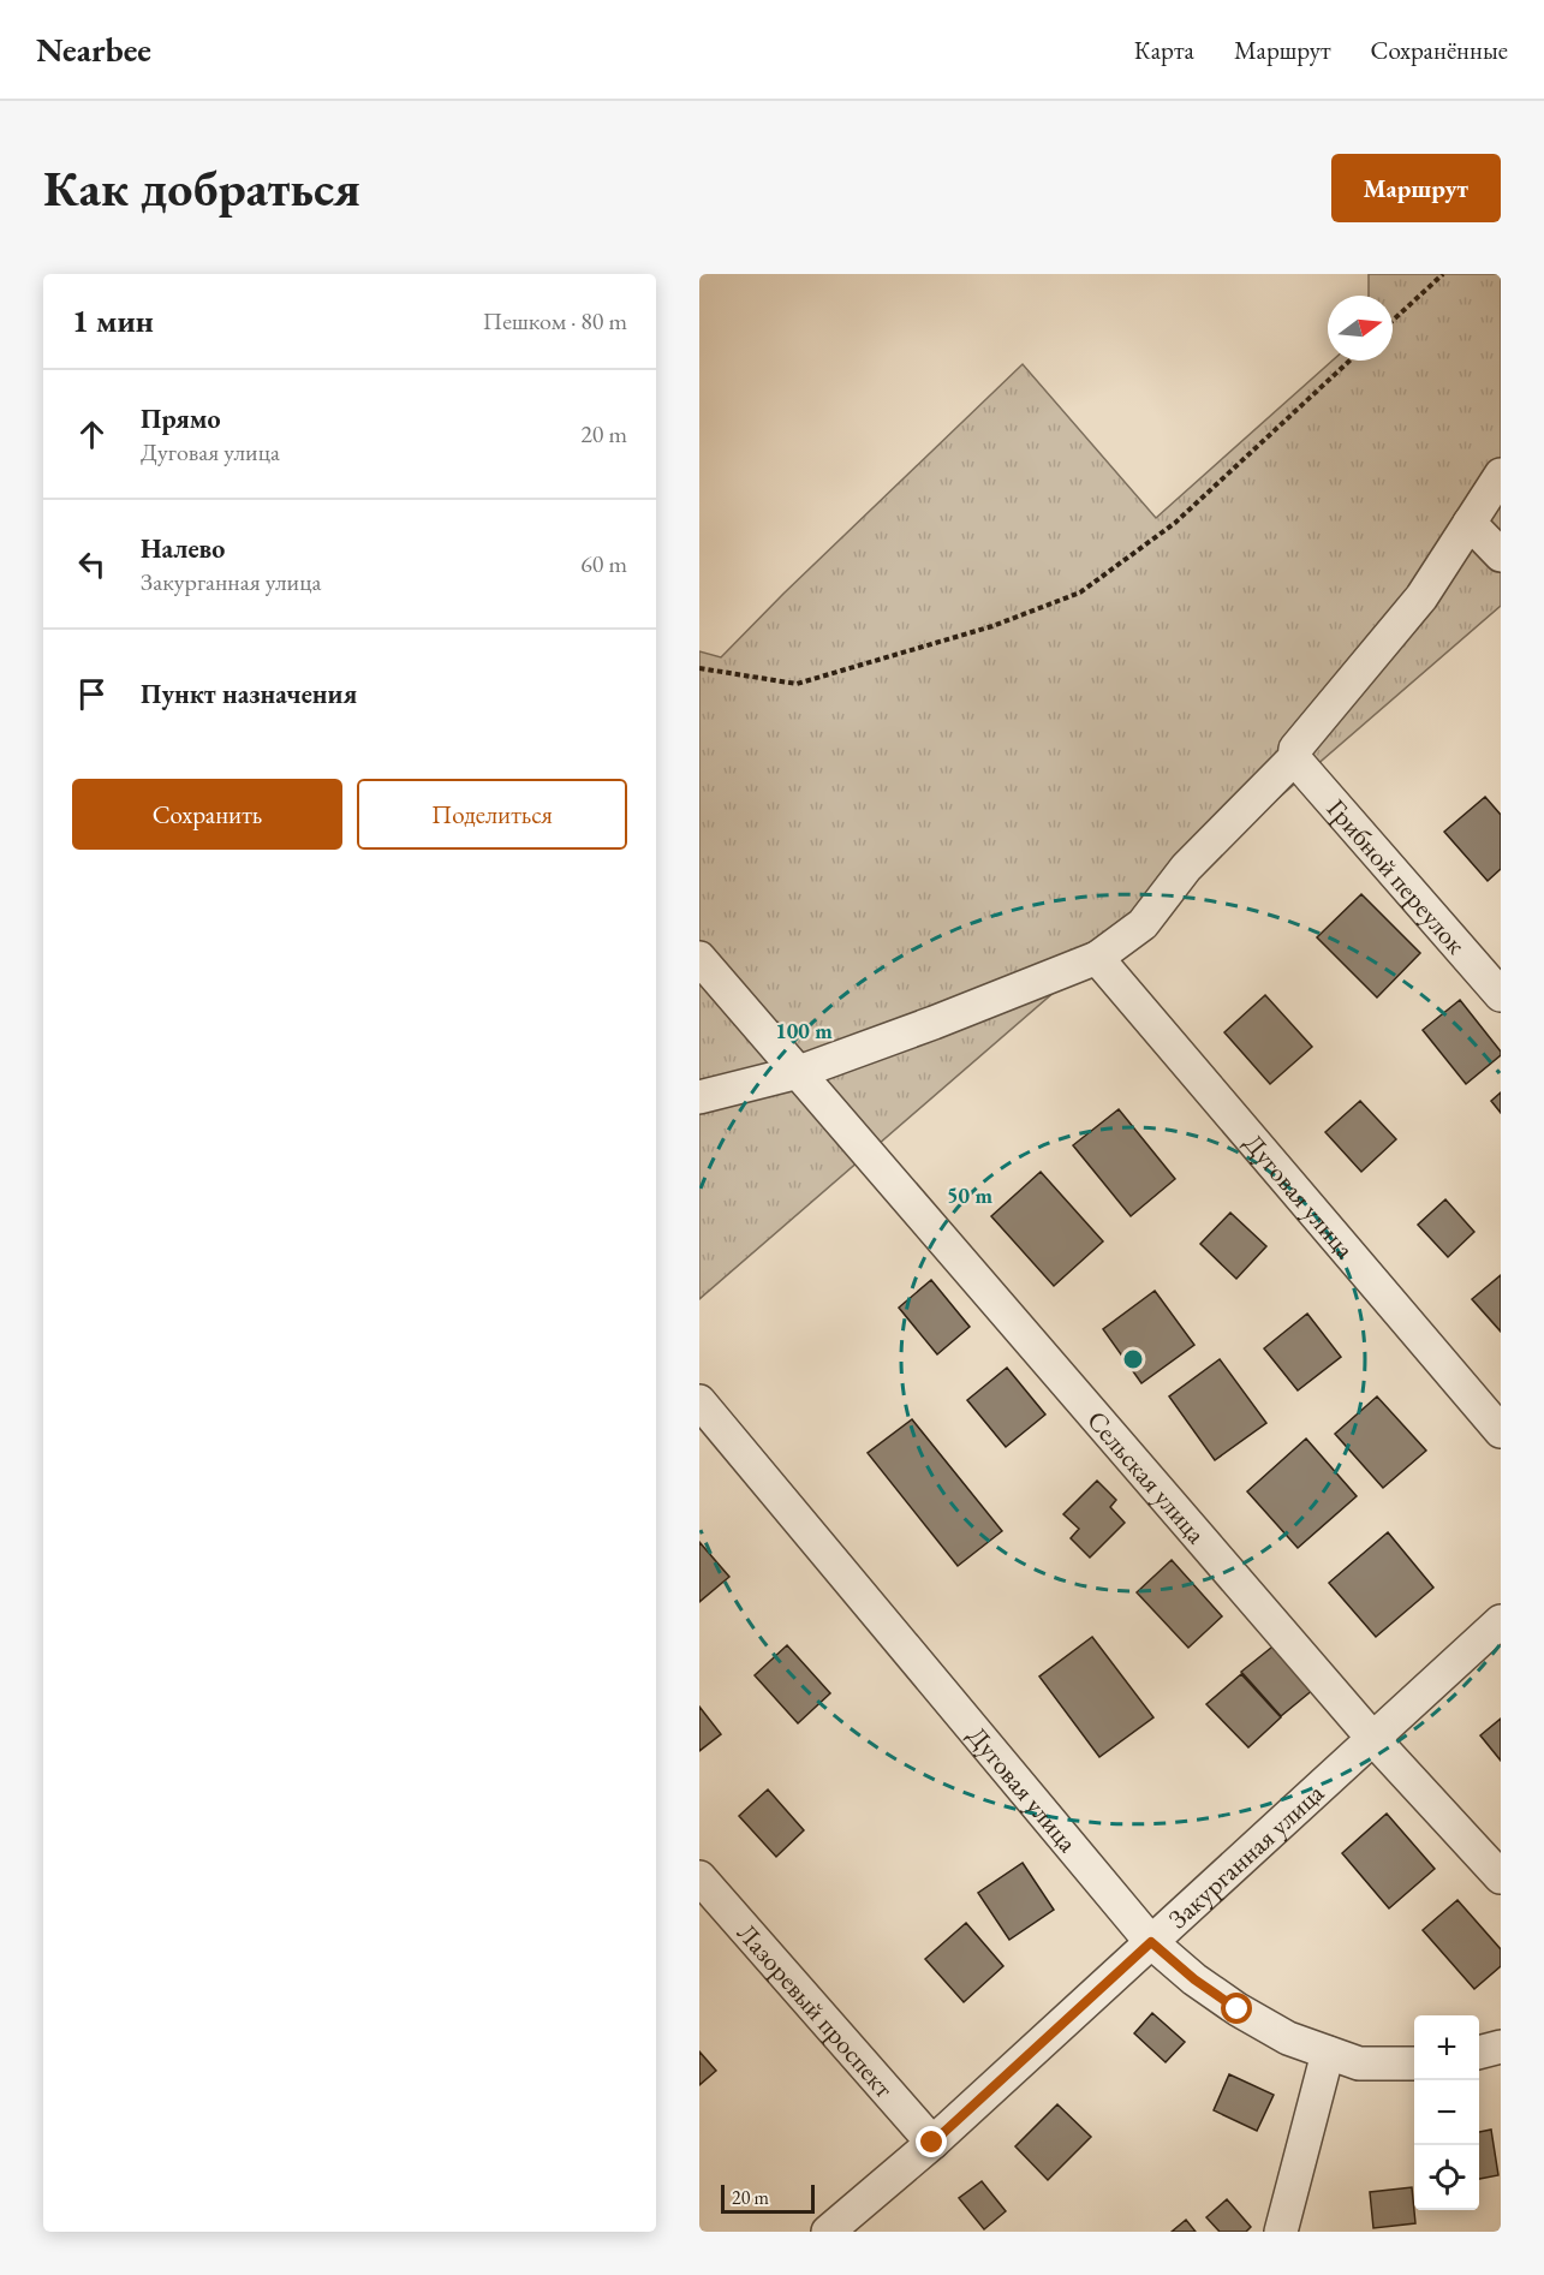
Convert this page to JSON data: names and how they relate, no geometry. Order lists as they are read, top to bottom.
{
  "streets": {
    "street": [
      "Грибной переулок",
      "Дуговая улица",
      "Сельская улица",
      "Закурганная улица",
      "Лазоревый проспект"
    ]
  },
  "crossings": [
    ["Дуговая улица", "Закурганная улица"],
    ["Сельская улица", "Закурганная улица"],
    ["Закурганная улица", "Лазоревый проспект"]
  ],
  "scale_bar": "20 m",
  "north": "right",
  "page": {
    "header": "Nearbee",
    "nav": ["Карта", "Маршрут", "Сохранённые"],
    "buttons": [
      "Маршрут",
      ["Сохранить", "Поделиться"]
    ],
    "title": "Как добраться",
    "heading": ["1 мин", "Пешком · 80 m"],
    "list": [
      ["Прямо", "Дуговая улица", "20 m"],
      ["Налево", "Закурганная улица", "60 m"],
      "Пункт назначения"
    ],
    "map_buttons": ["+", "−"],
    "scale": "20 m"
  },
  "rings": ["100 m", "50 m"]
}
